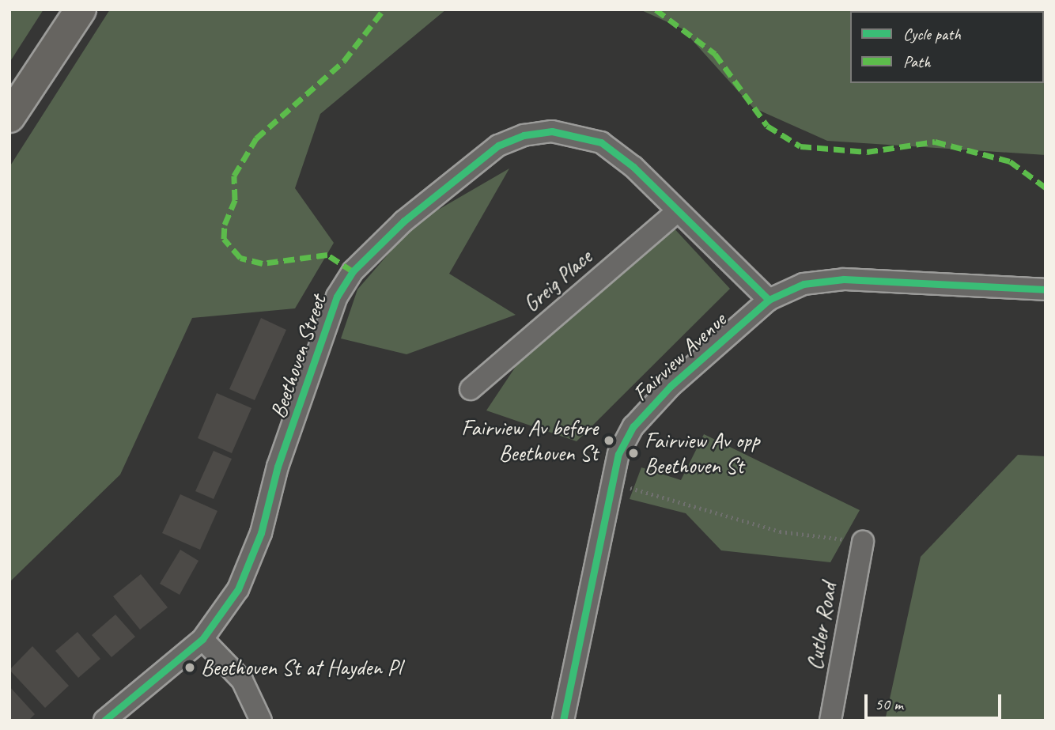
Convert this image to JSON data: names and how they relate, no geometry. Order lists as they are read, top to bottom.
{
  "streets": {
    "street": [
      "Greig Place",
      "Beethoven Street",
      "Fairview Avenue",
      "Cutler Road"
    ]
  },
  "crossings": [
    ["Greig Place", "Beethoven Street"],
    ["Beethoven Street", "Fairview Avenue"]
  ],
  "places": ["Fairview Av before Beethoven St", "Fairview Av opp Beethoven St", "Beethoven St at Hayden Pl"],
  "legend": ["Cycle path", "Path"],
  "scale_bar": "50 m"
}
